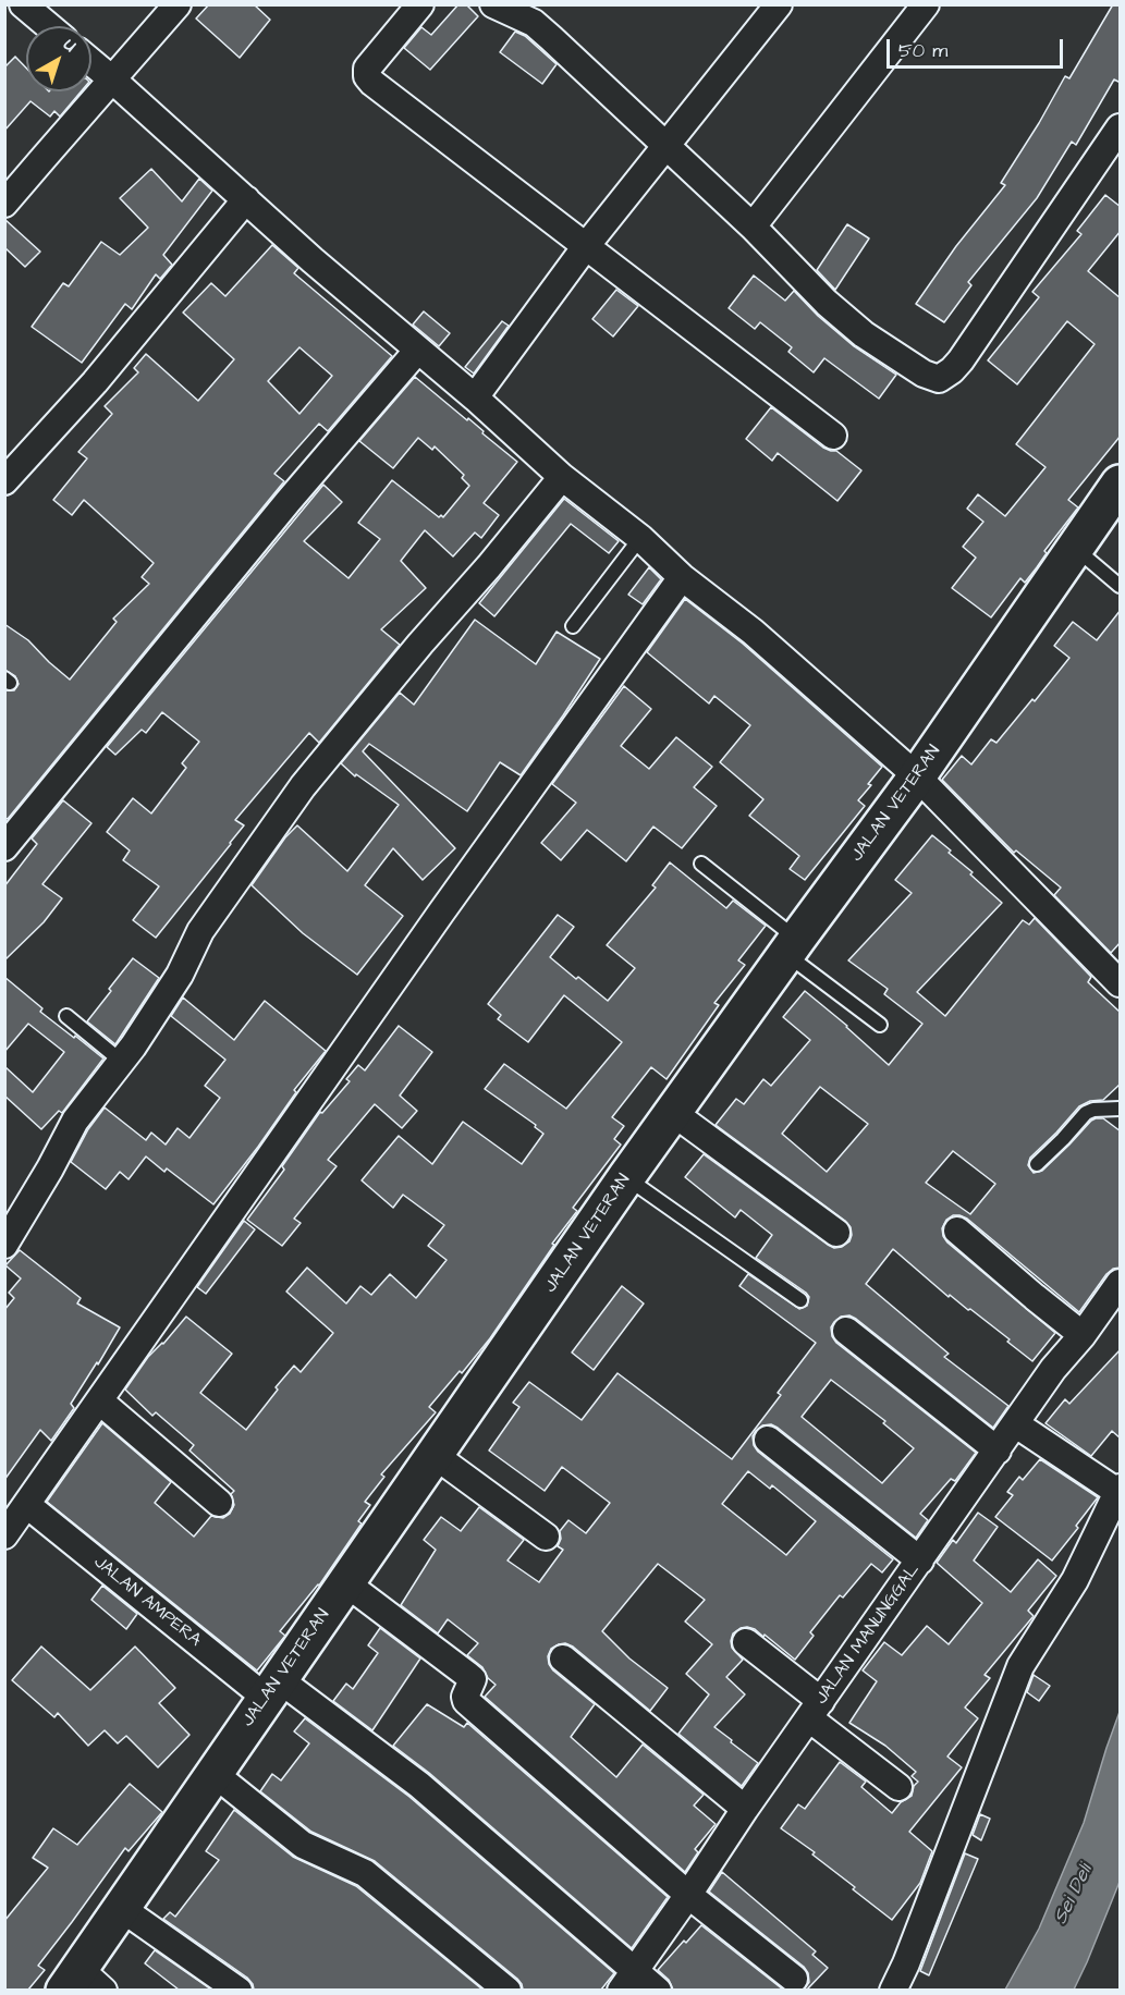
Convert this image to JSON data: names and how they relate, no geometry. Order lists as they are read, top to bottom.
{
  "streets": {
    "main road": ["JALAN VETERAN"],
    "street": ["JALAN AMPERA", "JALAN MANUNGGAL"]
  },
  "crossings": [
    ["JALAN VETERAN", "JALAN AMPERA"],
    ["JALAN AMPERA", "JALAN MANUNGGAL"]
  ],
  "water": ["Sei Deli"],
  "scale_bar": "50 m",
  "north": "top right"
}
